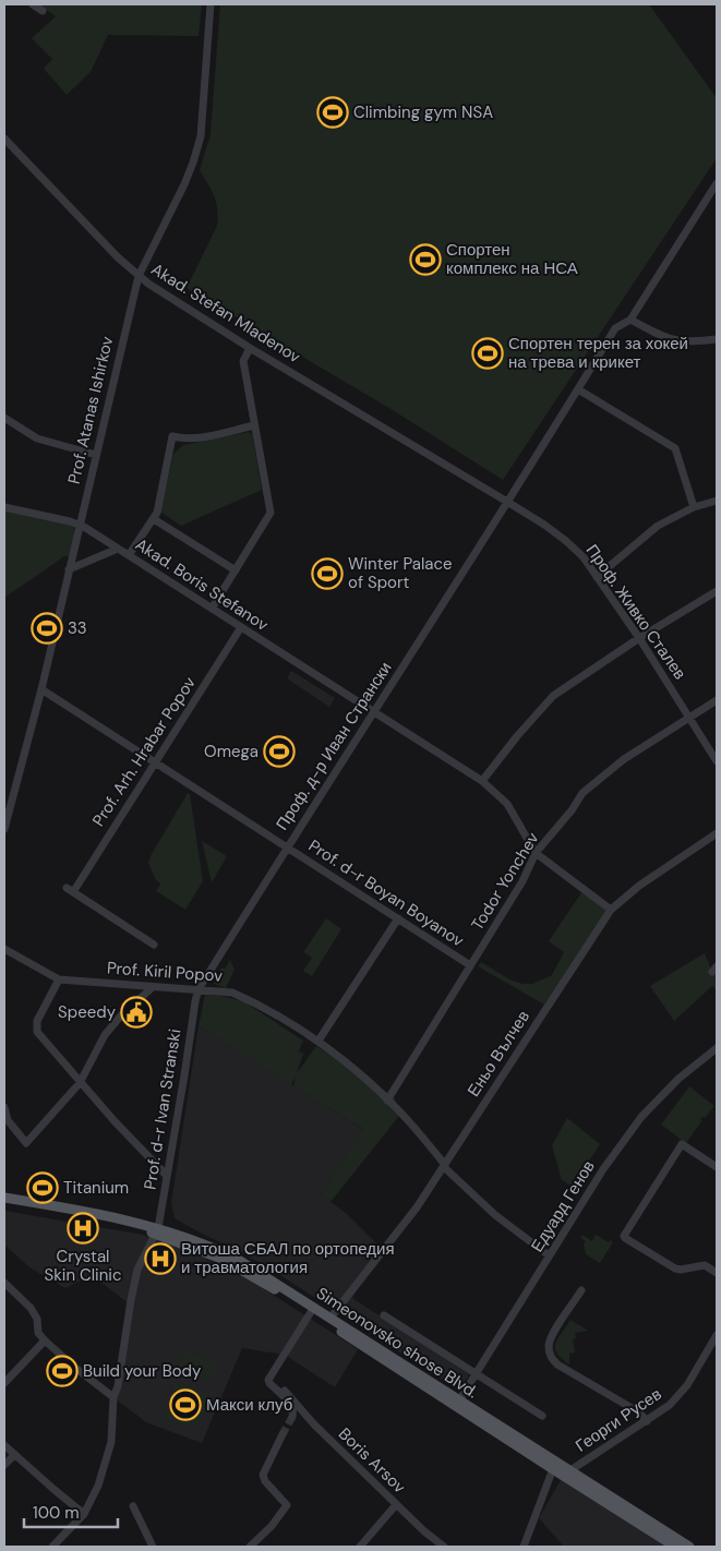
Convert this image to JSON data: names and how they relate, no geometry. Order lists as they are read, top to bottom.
{
  "streets": {
    "main road": ["Simeonovsko shose Blvd."],
    "street": [
      "Akad. Stefan Mladenov",
      "Prof. Atanas Ishirkov",
      "Akad. Boris Stefanov",
      "Проф. Живко Сталев",
      "Проф. д-р Иван Странски",
      "Prof. Arh. Hrabar Popov",
      "Todor Yonchev",
      "Prof. d-r Boyan Boyanov",
      "Prof. Kiril Popov",
      "Еньо Вълчев",
      "Prof. d-r Ivan Stranski",
      "Едуард Генов",
      "Георги Русев",
      "Boris Arsov"
    ]
  },
  "crossings": [
    ["Akad. Stefan Mladenov", "Prof. Atanas Ishirkov"],
    ["Akad. Stefan Mladenov", "Проф. Живко Сталев"],
    ["Akad. Stefan Mladenov", "Проф. д-р Иван Странски"],
    ["Prof. Atanas Ishirkov", "Akad. Boris Stefanov"],
    ["Prof. Atanas Ishirkov", "Prof. d-r Boyan Boyanov"],
    ["Akad. Boris Stefanov", "Проф. д-р Иван Странски"],
    ["Akad. Boris Stefanov", "Prof. Arh. Hrabar Popov"],
    ["Akad. Boris Stefanov", "Todor Yonchev"],
    ["Проф. Живко Сталев", "Проф. д-р Иван Странски"],
    ["Проф. Живко Сталев", "Todor Yonchev"],
    ["Проф. д-р Иван Странски", "Prof. d-r Boyan Boyanov"],
    ["Проф. д-р Иван Странски", "Prof. Kiril Popov"],
    ["Проф. д-р Иван Странски", "Prof. d-r Ivan Stranski"],
    ["Prof. Arh. Hrabar Popov", "Prof. d-r Boyan Boyanov"],
    ["Todor Yonchev", "Prof. d-r Boyan Boyanov"],
    ["Todor Yonchev", "Prof. Kiril Popov"],
    ["Prof. Kiril Popov", "Еньо Вълчев"],
    ["Prof. Kiril Popov", "Prof. d-r Ivan Stranski"],
    ["Еньо Вълчев", "Simeonovsko shose Blvd."],
    ["Prof. d-r Ivan Stranski", "Simeonovsko shose Blvd."],
    ["Едуард Генов", "Simeonovsko shose Blvd."],
    ["Simeonovsko shose Blvd.", "Георги Русев"]
  ],
  "places": {
    "sports": [
      "Climbing gym NSA",
      "Спортен комплекс на НСА",
      "Спортен терен за хокей на трева и крикет",
      "Winter Palace of Sport",
      "33",
      "Omega",
      "Titanium",
      "Build your Body",
      "Макси клуб"
    ],
    "public building": ["Speedy"],
    "hospital": ["Crystal Skin Clinic", "Витоша СБАЛ по ортопедия и травматология"]
  },
  "scale_bar": "100 m"
}
